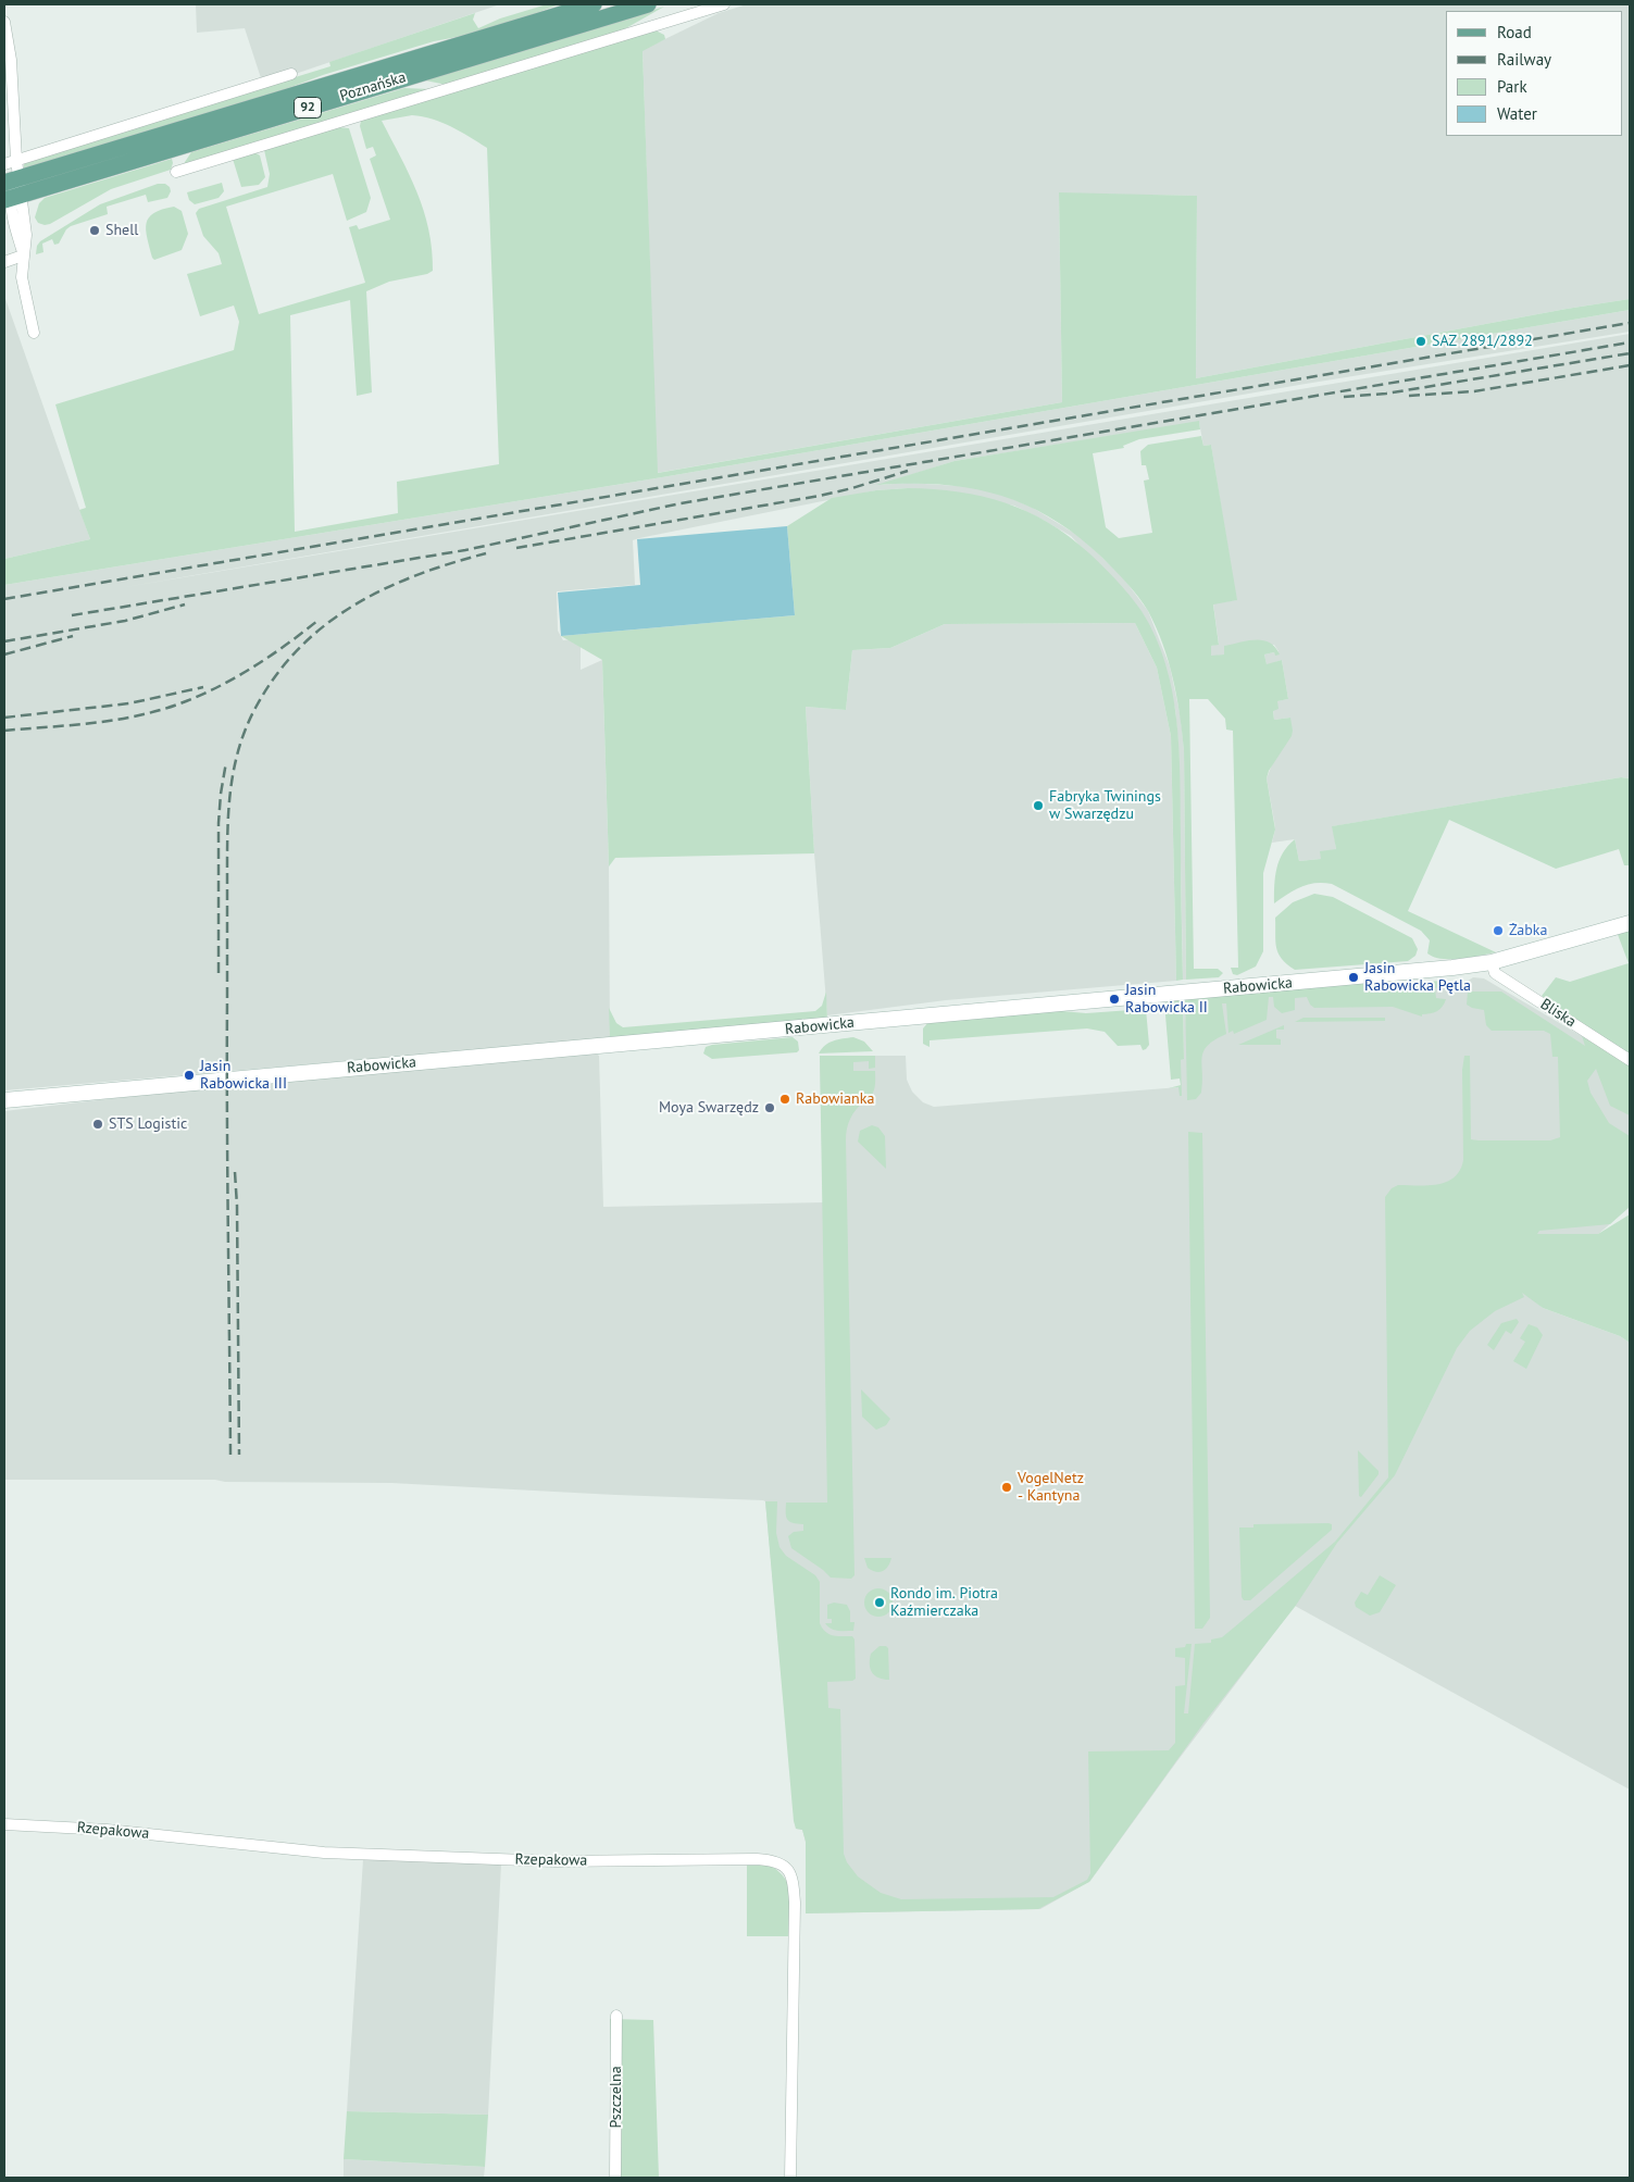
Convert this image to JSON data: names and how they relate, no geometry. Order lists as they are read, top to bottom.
{
  "streets": {
    "main road": ["Poznańska", "92"],
    "street": [
      "Rabowicka",
      "Bliska",
      "Rzepakowa",
      "Pszczelna"
    ]
  },
  "crossings": [
    ["Rabowicka", "Bliska"]
  ],
  "places": [
    "Shell",
    "SAZ 2891/2892",
    "Fabryka Twinings w Swarzędzu",
    "Żabka",
    "Jasin Rabowicka Pętla",
    "Jasin Rabowicka II",
    "Jasin Rabowicka III",
    "Rabowianka",
    "Moya Swarzędz",
    "STS Logistic",
    "VogelNetz - Kantyna",
    "Rondo im. Piotra Kaźmierczaka"
  ],
  "legend": [
    "Road",
    "Railway",
    "Park",
    "Water"
  ]
}
